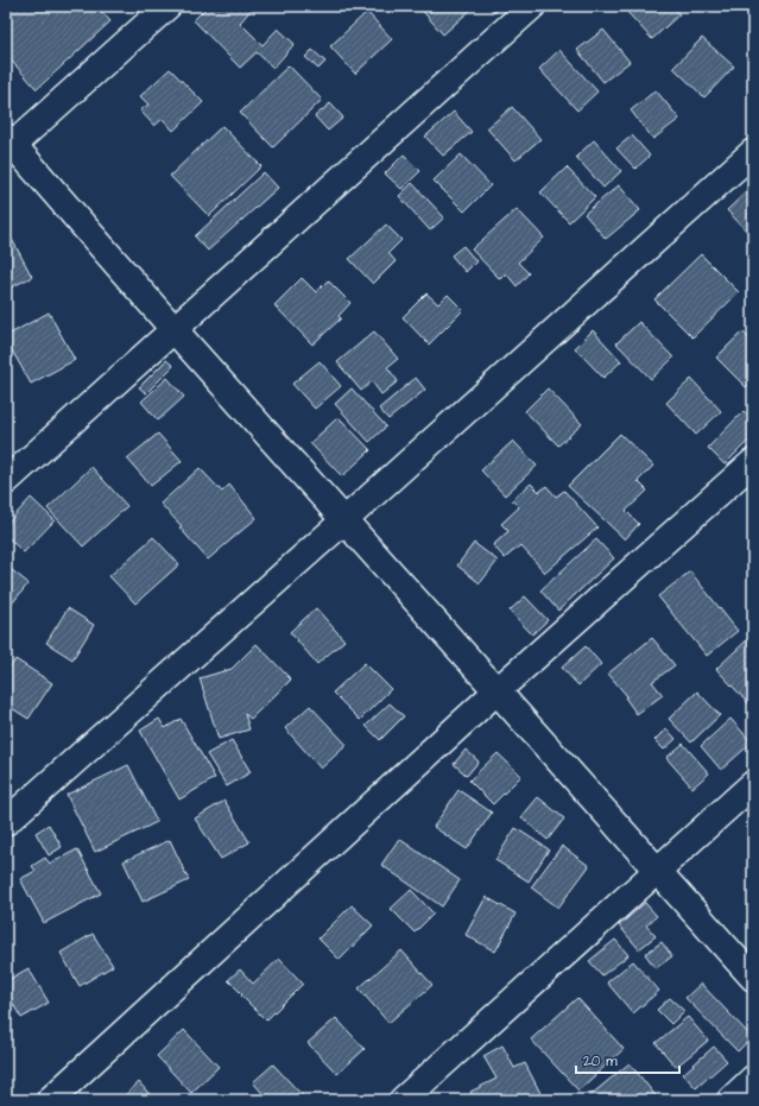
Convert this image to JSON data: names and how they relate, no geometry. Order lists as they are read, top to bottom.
{
  "scale_bar": "20 m"
}
